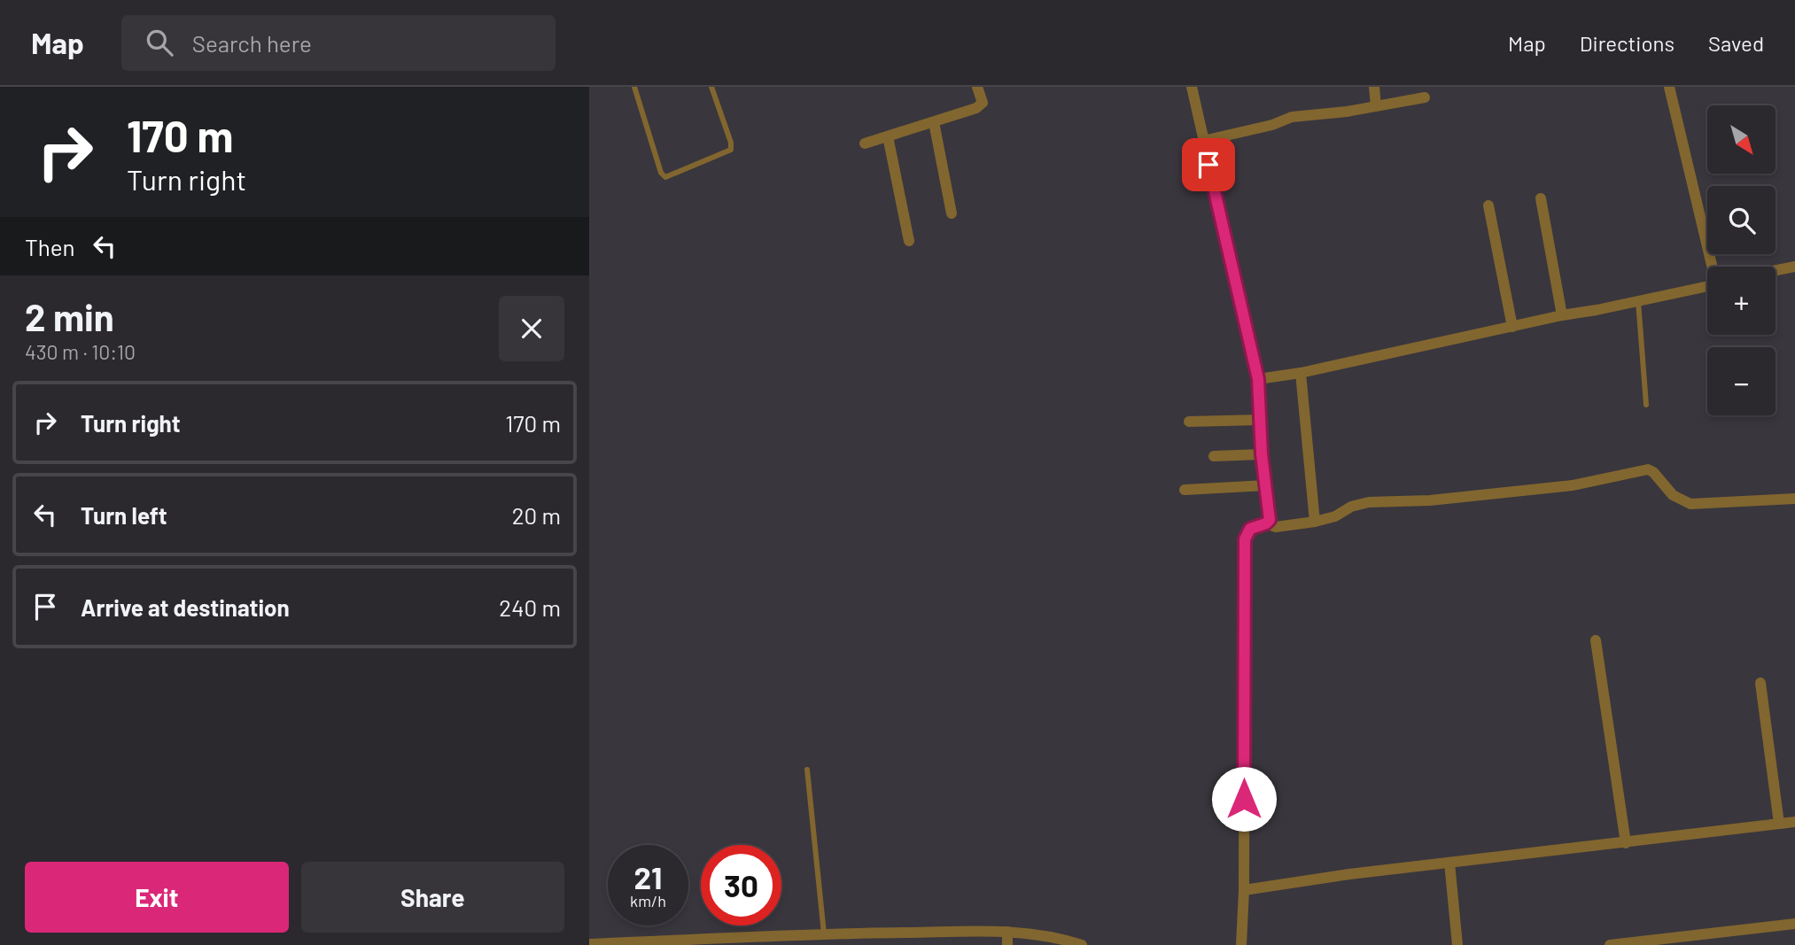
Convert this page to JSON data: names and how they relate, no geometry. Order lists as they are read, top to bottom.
{
  "north": "bottom right",
  "page": {
    "header": "Map",
    "search": "Search here",
    "nav": ["Map", "Directions", "Saved"],
    "turn": ["170 m", "Turn right"],
    "map_buttons": ["+", "−"],
    "then": "Then",
    "heading": ["2 min", "430 m · 10:10"],
    "list": [
      {
        "name": "Turn right",
        "value": "170 m"
      },
      {
        "name": "Turn left",
        "value": "20 m"
      },
      {
        "name": "Arrive at destination",
        "value": "240 m"
      }
    ],
    "speed": "21 km/h",
    "limit": "30",
    "buttons": ["Exit", "Share"]
  }
}
